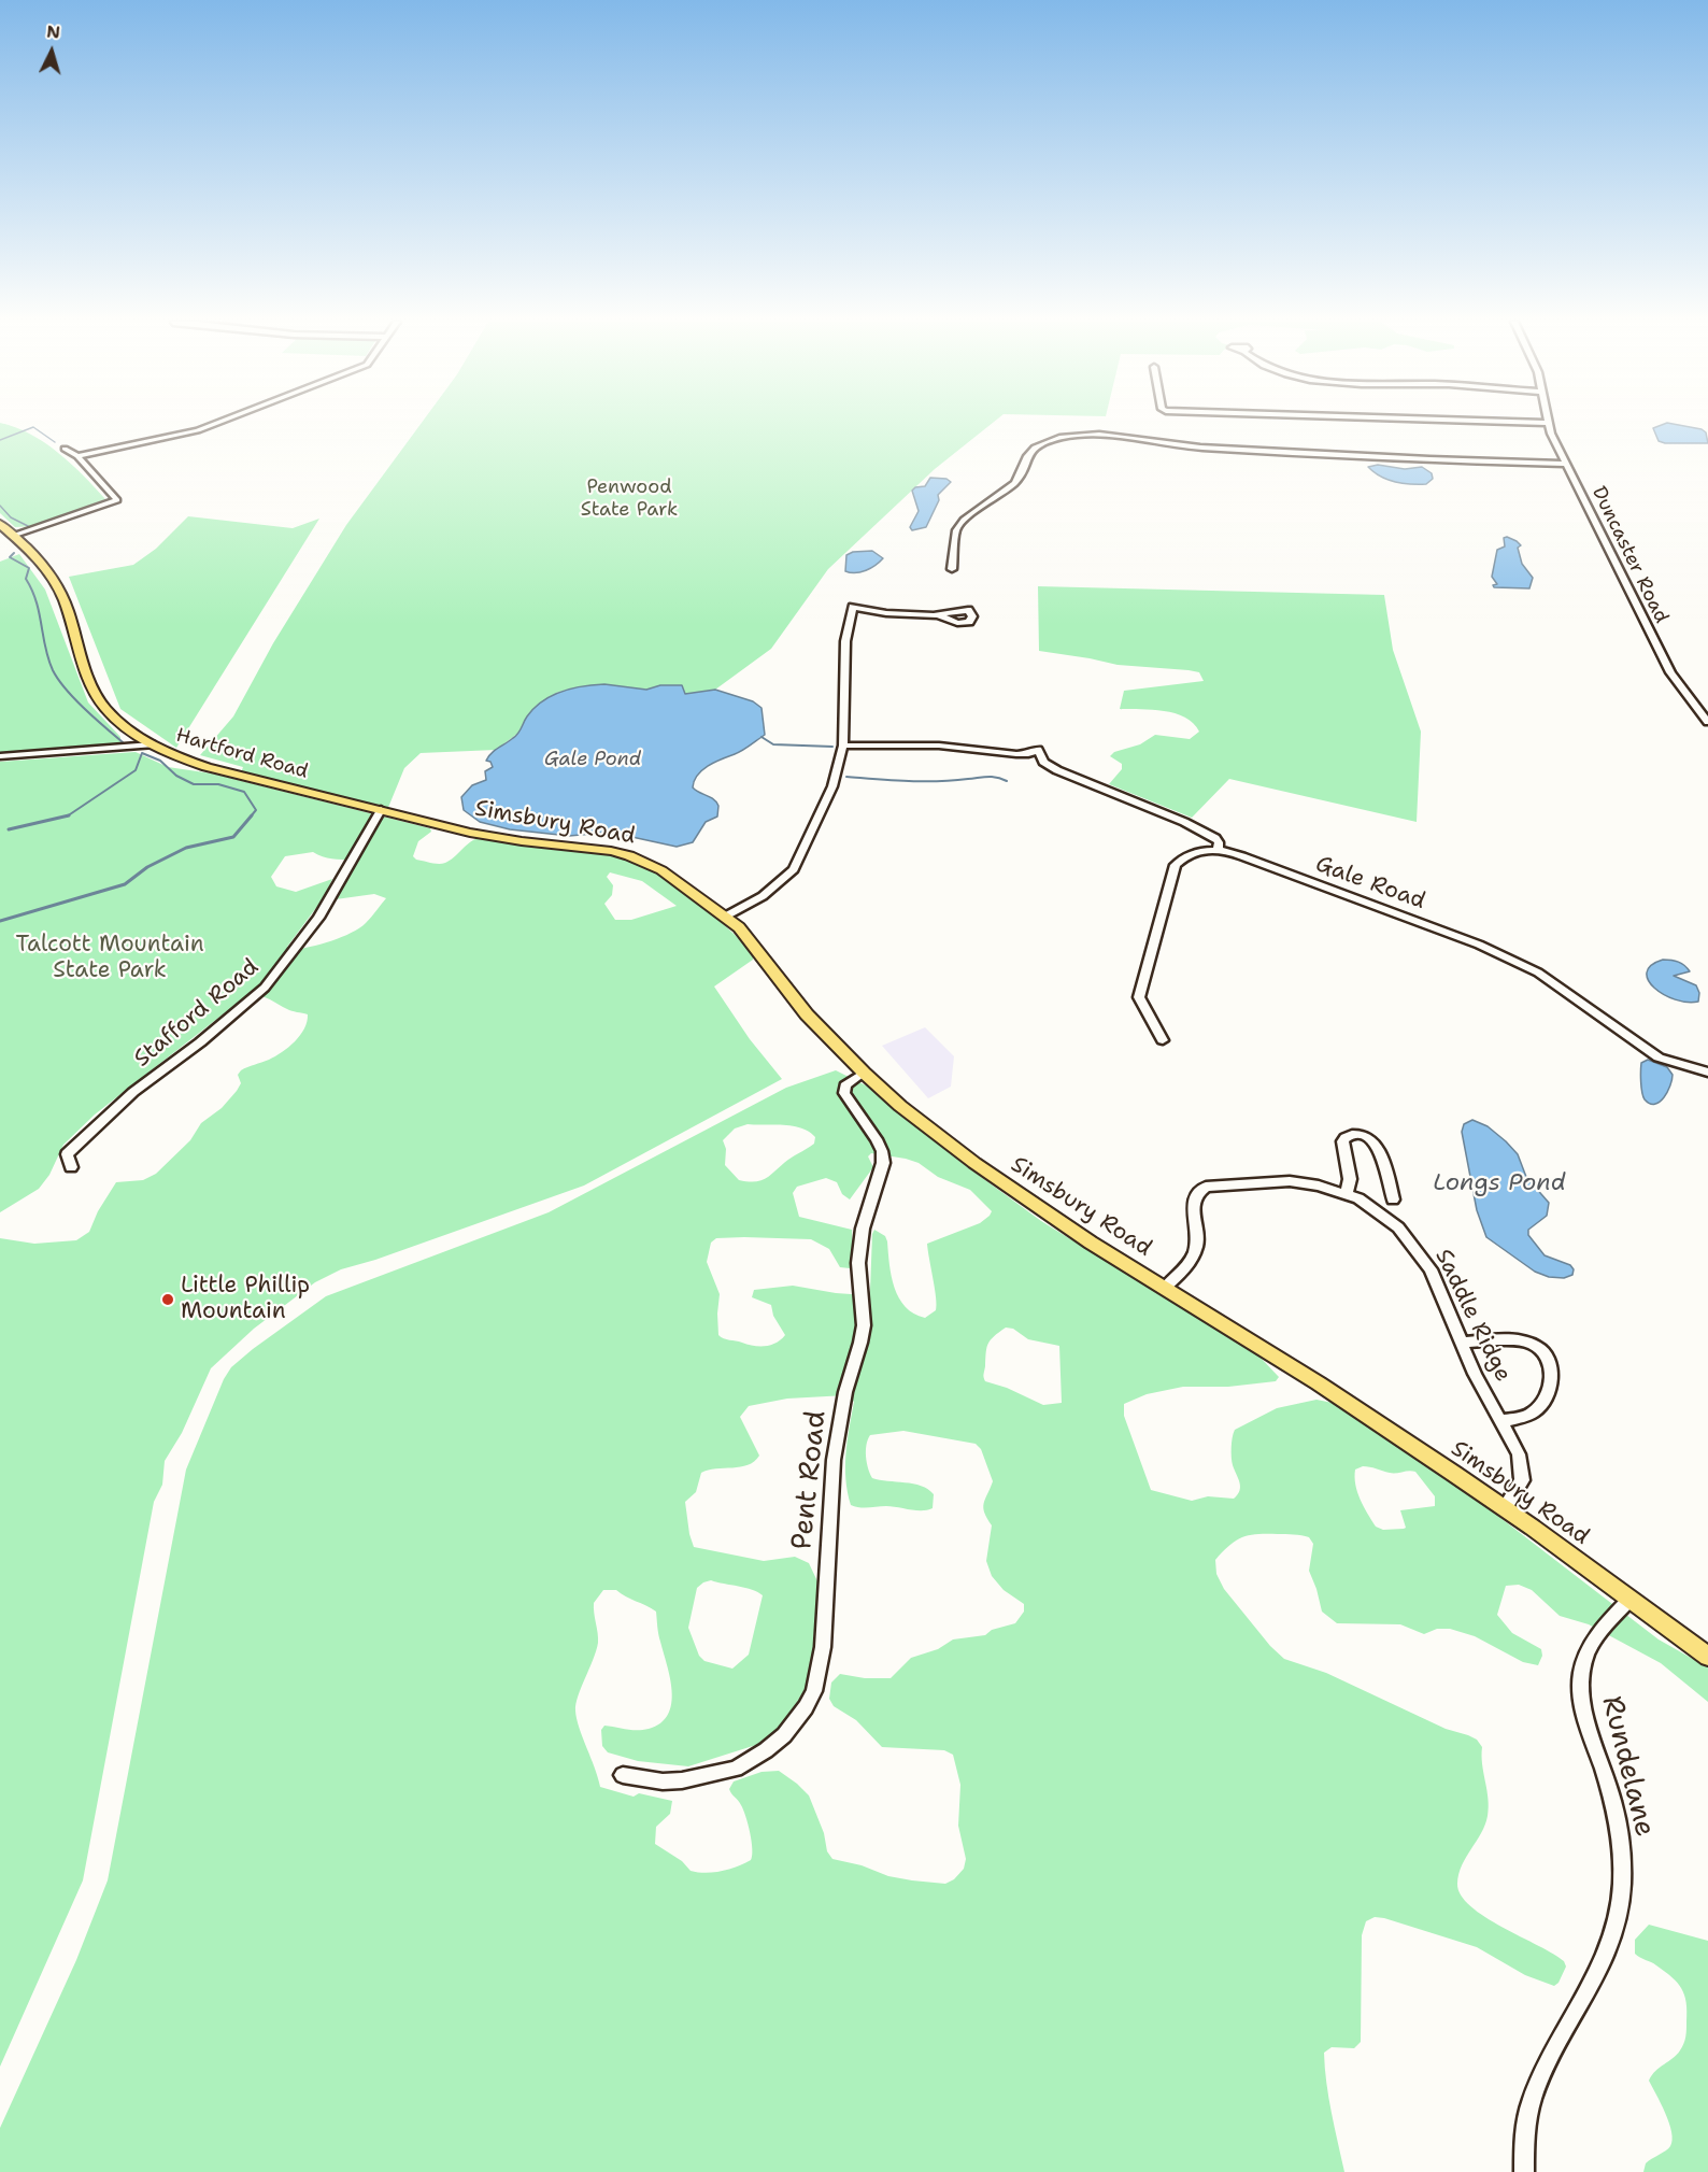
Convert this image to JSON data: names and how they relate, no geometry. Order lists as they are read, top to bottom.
{
  "streets": {
    "main road": ["Hartford Road", "Simsbury Road"],
    "street": [
      "Duncaster Road",
      "Gale Road",
      "Stafford Road",
      "Saddle Ridge",
      "Pent Road",
      "Rundelane"
    ]
  },
  "crossings": [
    ["Hartford Road", "Simsbury Road"],
    ["Hartford Road", "Stafford Road"],
    ["Simsbury Road", "Saddle Ridge"],
    ["Simsbury Road", "Pent Road"],
    ["Simsbury Road", "Rundelane"]
  ],
  "water": ["Gale Pond", "Longs Pond"],
  "parks": ["Penwood State Park", "Talcott Mountain State Park"],
  "places": ["Little Phillip Mountain"],
  "north": "top"
}
